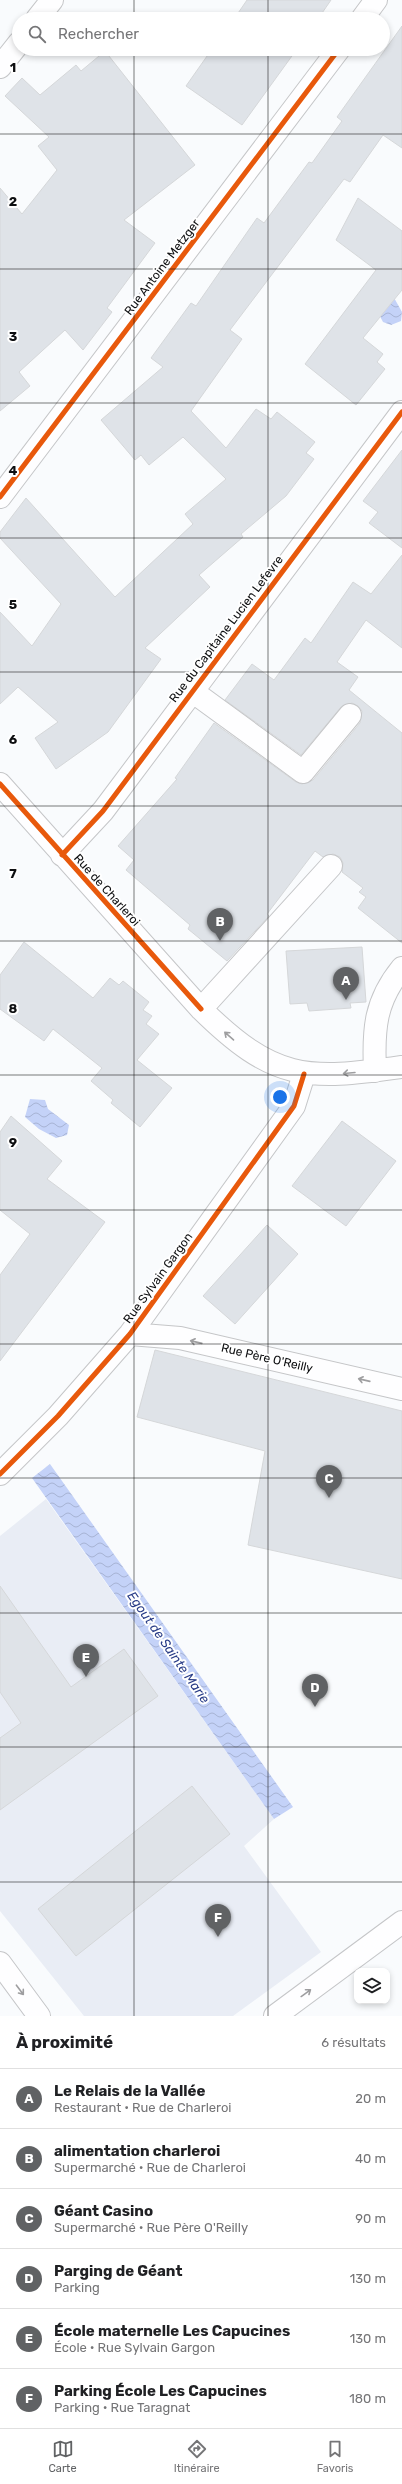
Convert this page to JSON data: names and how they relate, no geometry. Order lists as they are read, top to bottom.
{
  "streets": {
    "street": [
      "Rue Antoine Metzger",
      "Rue du Capitaine Lucien Lefevre",
      "Rue de Charleroi",
      "Rue Sylvain Gargon",
      "Rue Père O'Reilly"
    ]
  },
  "crossings": [
    ["Rue du Capitaine Lucien Lefevre", "Rue de Charleroi"],
    ["Rue de Charleroi", "Rue Sylvain Gargon"],
    ["Rue Sylvain Gargon", "Rue Père O'Reilly"]
  ],
  "one_way": ["Rue de Charleroi", "Rue Père O'Reilly"],
  "water": ["Egout de Sainte Marie"],
  "page": {
    "search": "Rechercher",
    "pins": [
      "B",
      "A",
      "C",
      "E",
      "D",
      "F"
    ],
    "heading": ["À proximité", "6 résultats"],
    "list": [
      {
        "mark": "A",
        "name": "Le Relais de la Vallée",
        "note": "Restaurant · Rue de Charleroi",
        "value": "20 m"
      },
      {
        "mark": "B",
        "name": "alimentation charleroi",
        "note": "Supermarché · Rue de Charleroi",
        "value": "40 m"
      },
      {
        "mark": "C",
        "name": "Géant Casino",
        "note": "Supermarché · Rue Père O'Reilly",
        "value": "90 m"
      },
      {
        "mark": "D",
        "name": "Parging de Géant",
        "note": "Parking",
        "value": "130 m"
      },
      {
        "mark": "E",
        "name": "École maternelle Les Capucines",
        "note": "École · Rue Sylvain Gargon",
        "value": "130 m"
      },
      {
        "mark": "F",
        "name": "Parking École Les Capucines",
        "note": "Parking · Rue Taragnat",
        "value": "180 m"
      }
    ],
    "nav": ["Carte", "Itinéraire", "Favoris"]
  },
  "grid": {
    "rows": [
      "1",
      "2",
      "3",
      "4",
      "5",
      "6",
      "7",
      "8",
      "9"
    ]
  }
}
